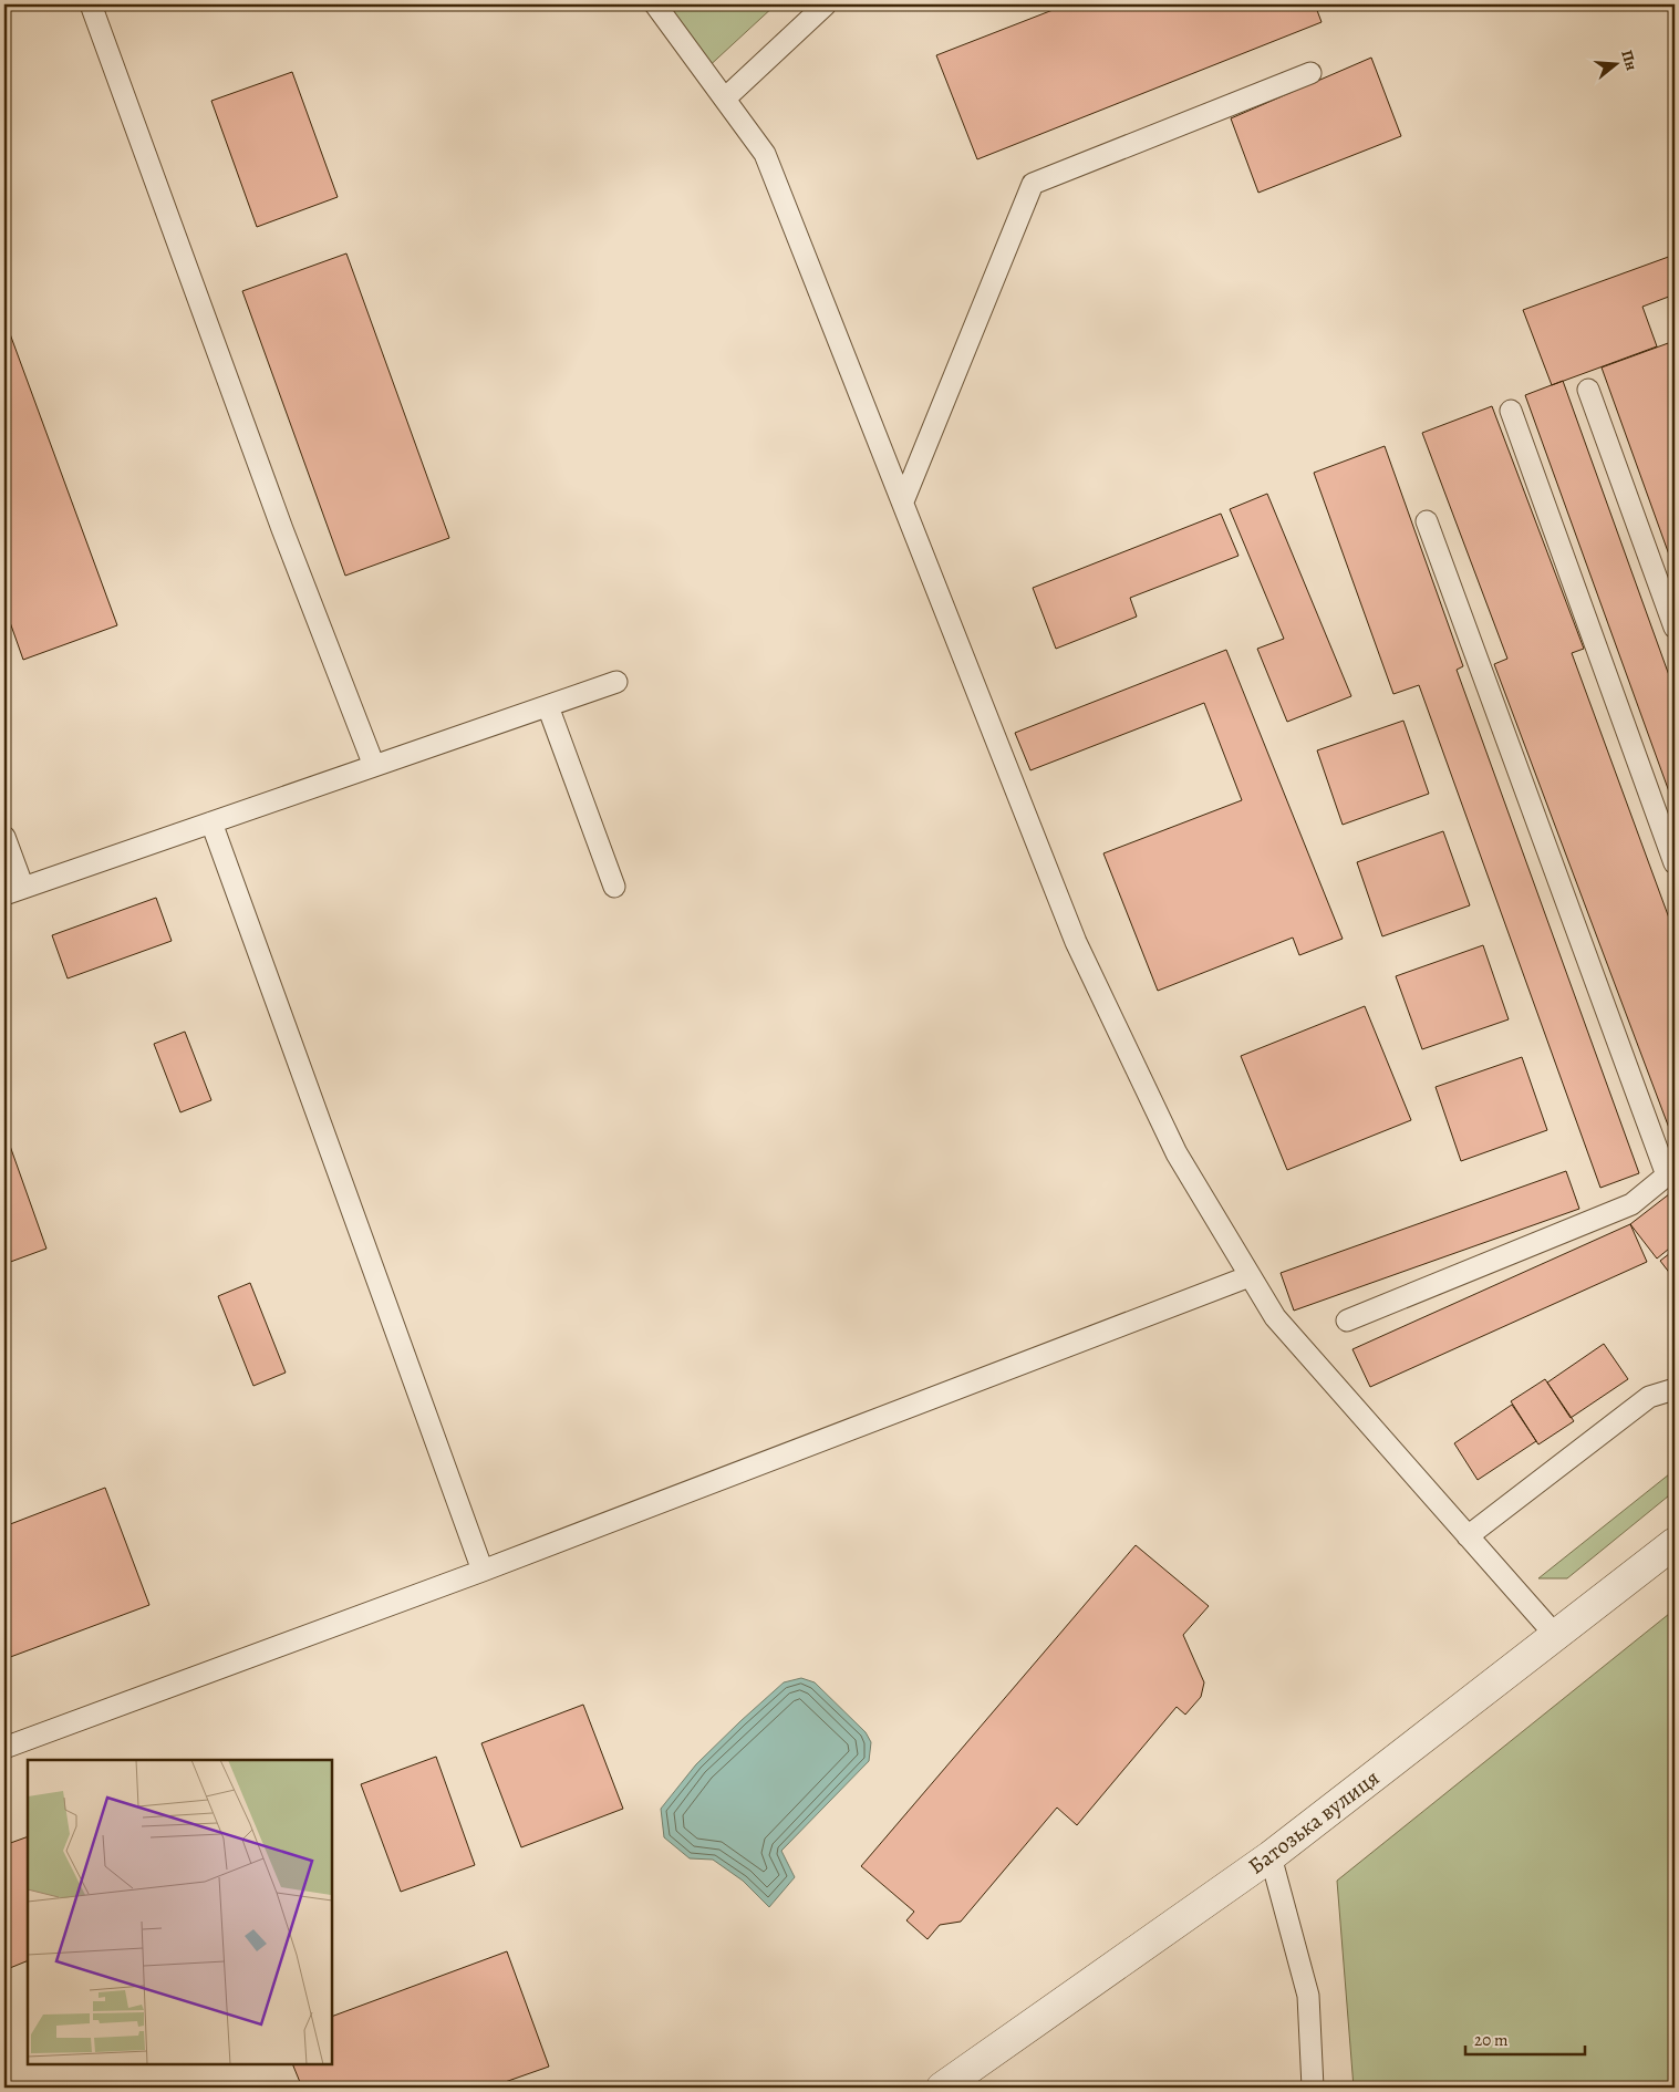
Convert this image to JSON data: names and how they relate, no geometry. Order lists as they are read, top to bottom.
{
  "streets": {
    "street": ["Батозька вулиця"]
  },
  "scale_bar": "20 m",
  "north": "right"
}
